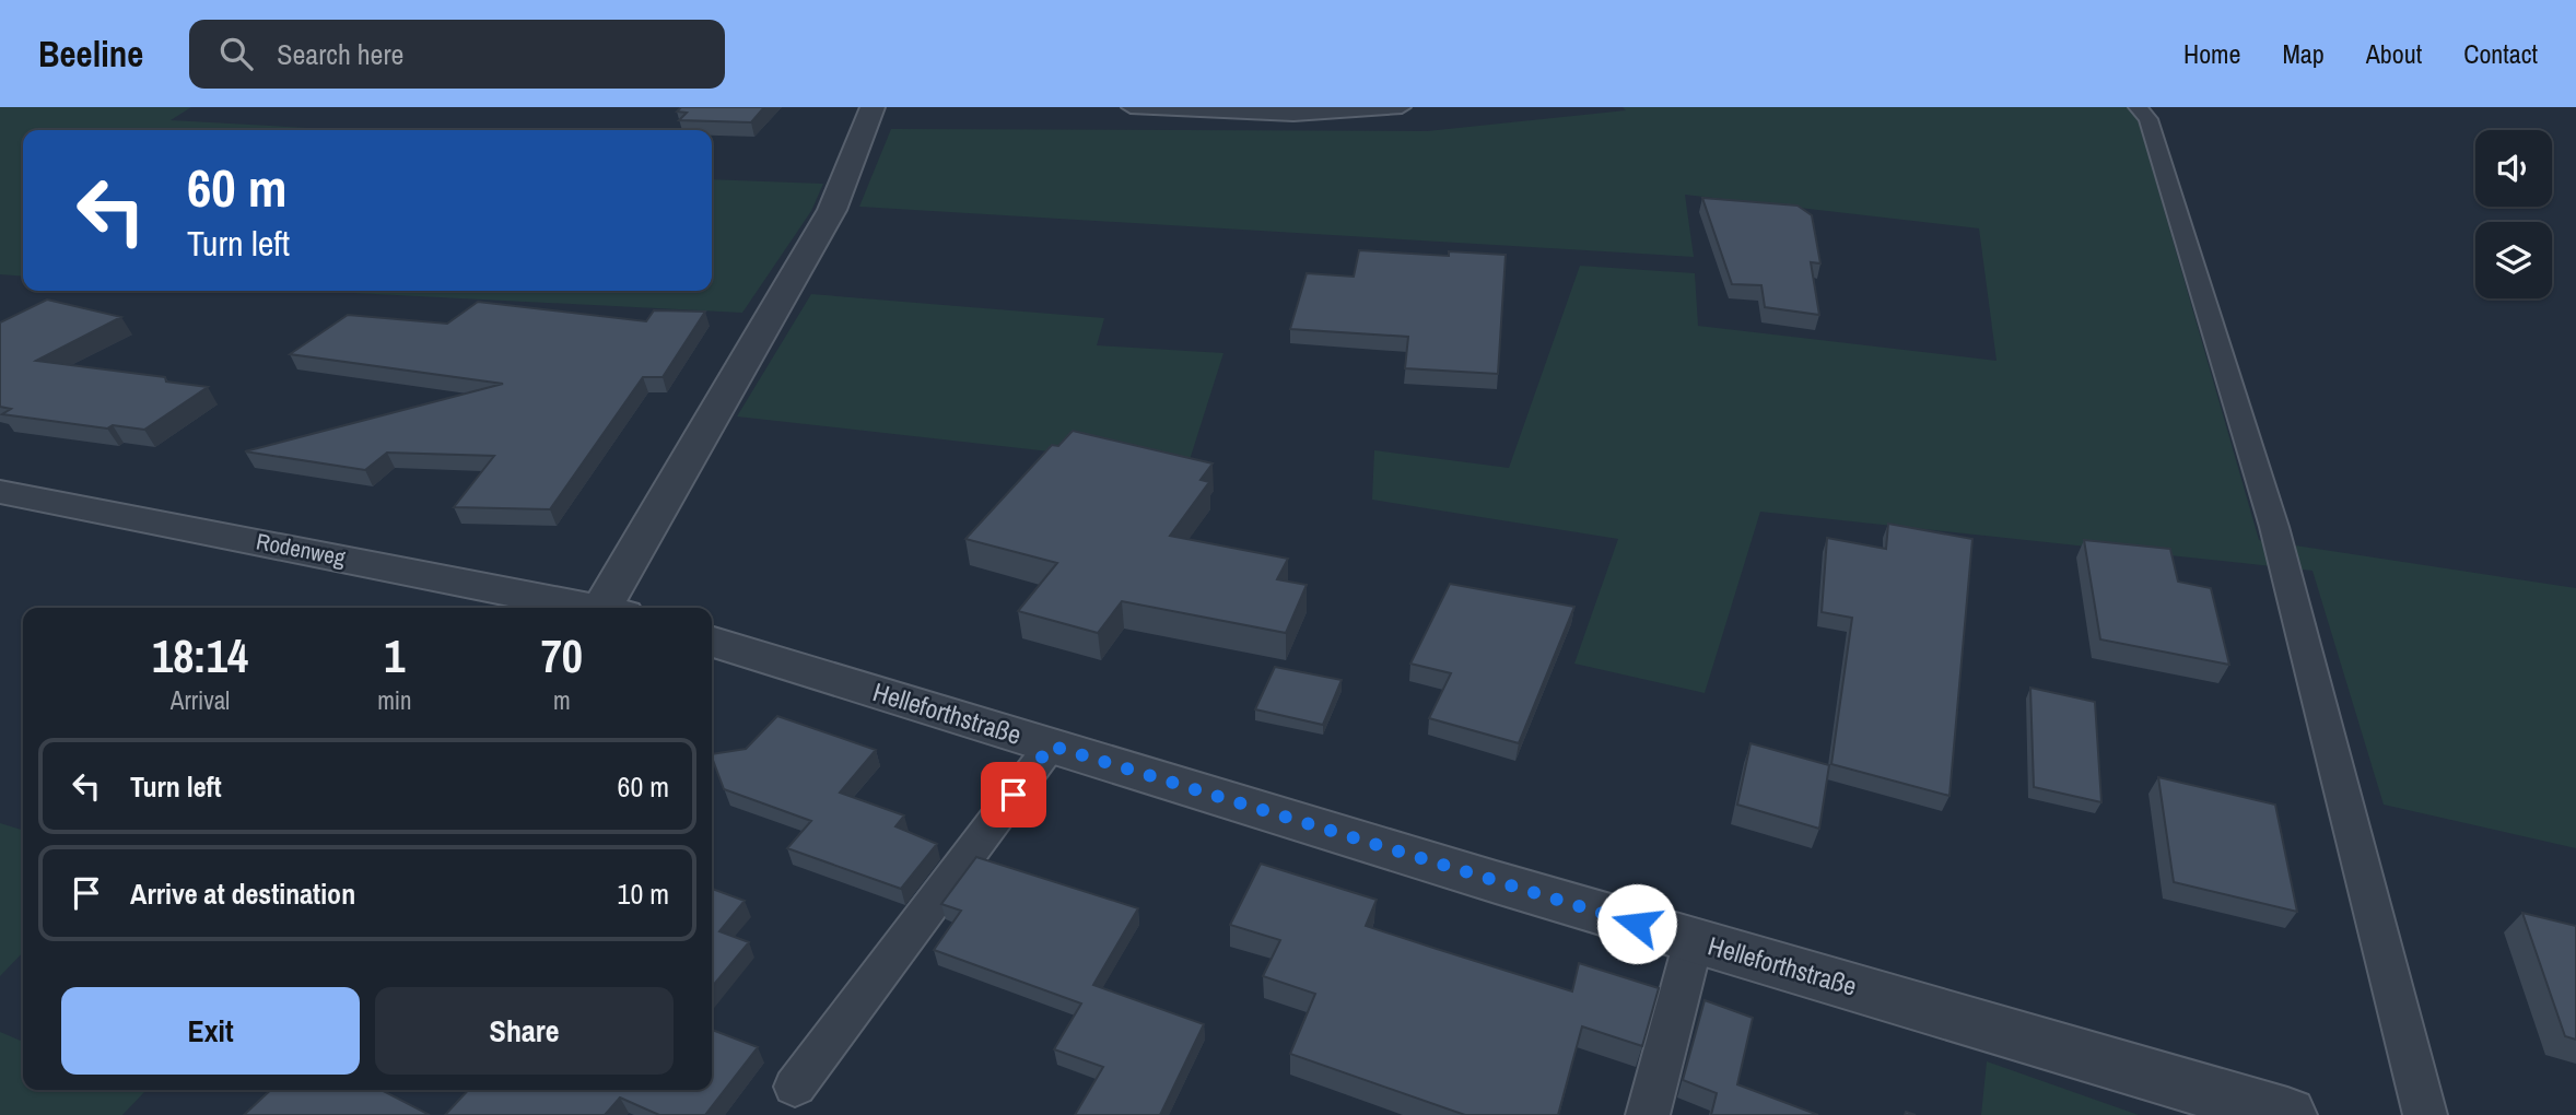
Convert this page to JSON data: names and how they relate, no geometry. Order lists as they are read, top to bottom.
{
  "streets": {
    "street": ["Rodenweg", "Helleforthstraße"]
  },
  "page": {
    "header": "Beeline",
    "search": "Search here",
    "nav": [
      "Home",
      "Map",
      "About",
      "Contact"
    ],
    "turn": ["60 m", "Turn left"],
    "eta": [
      "18:14",
      "Arrival",
      "1",
      "min",
      "70",
      "m"
    ],
    "list": [
      {
        "name": "Turn left",
        "value": "60 m"
      },
      {
        "name": "Arrive at destination",
        "value": "10 m"
      }
    ],
    "buttons": ["Exit", "Share"]
  }
}
